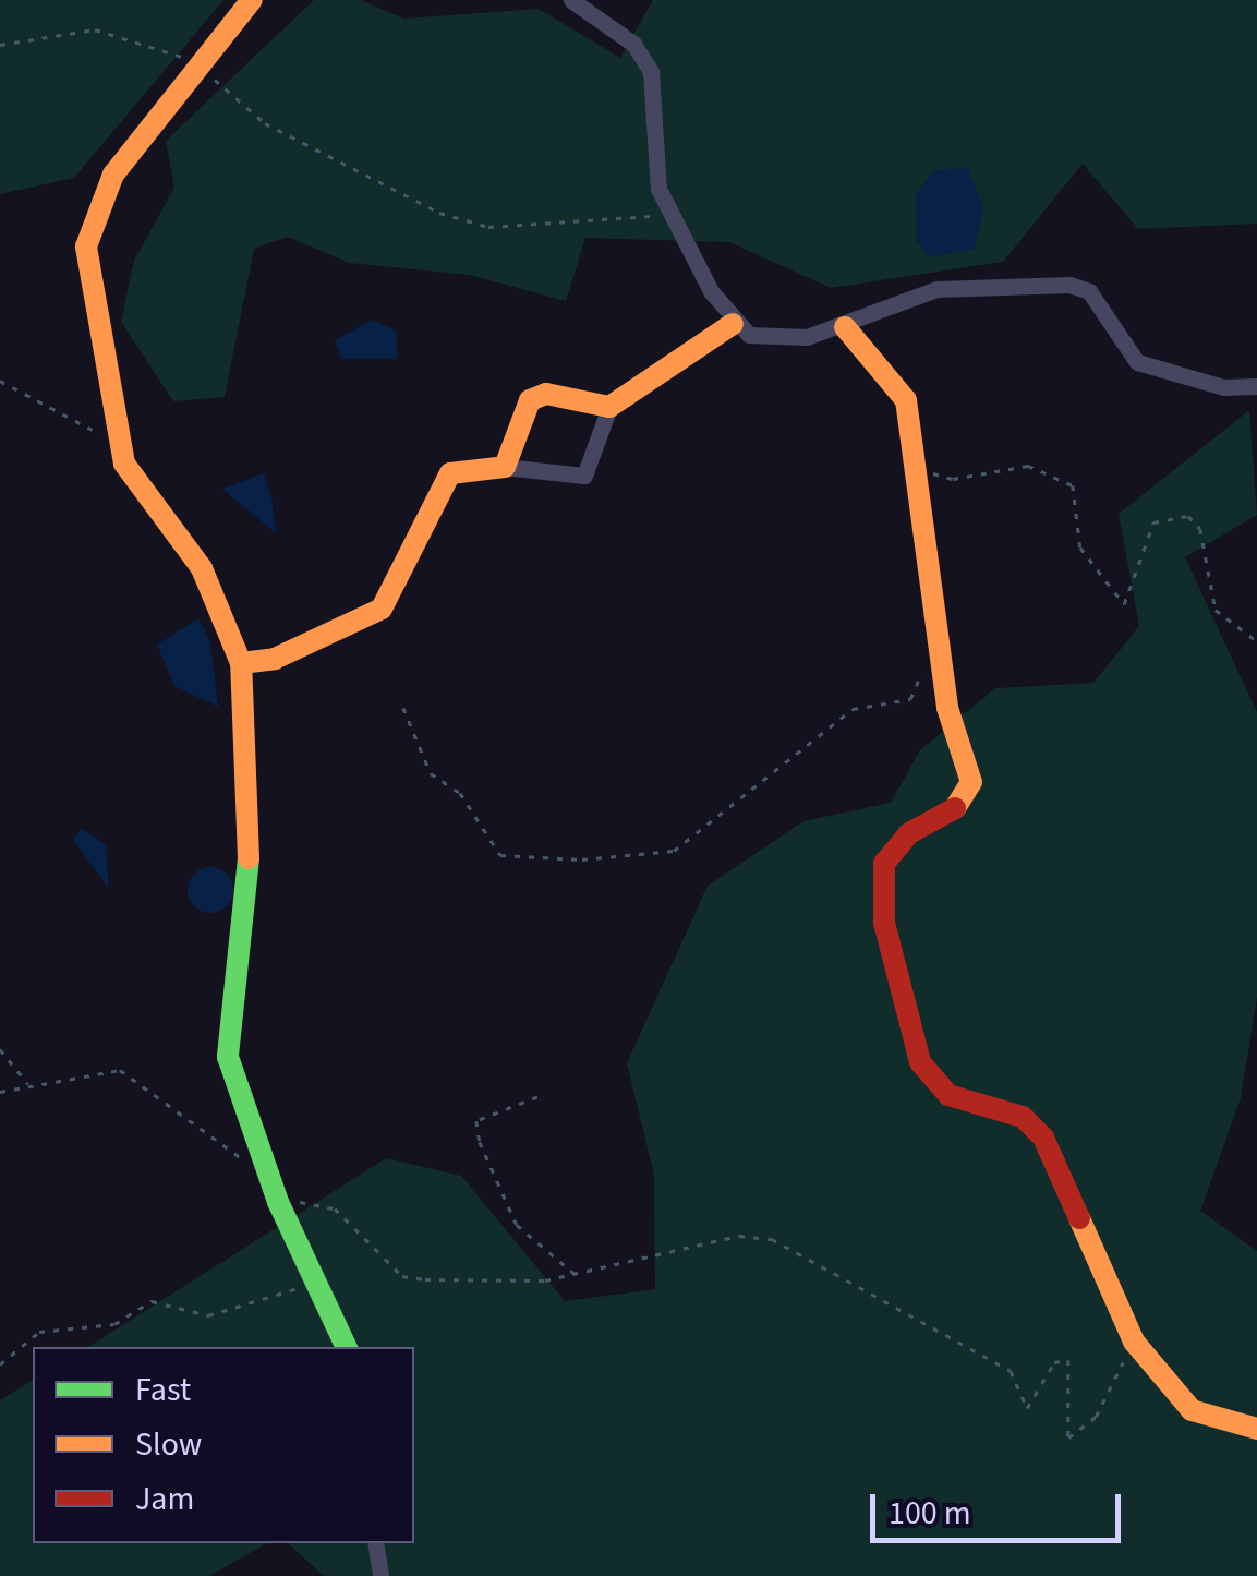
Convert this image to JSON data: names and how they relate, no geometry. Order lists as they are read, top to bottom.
{
  "legend": ["Fast", "Slow", "Jam"],
  "scale_bar": "100 m"
}
